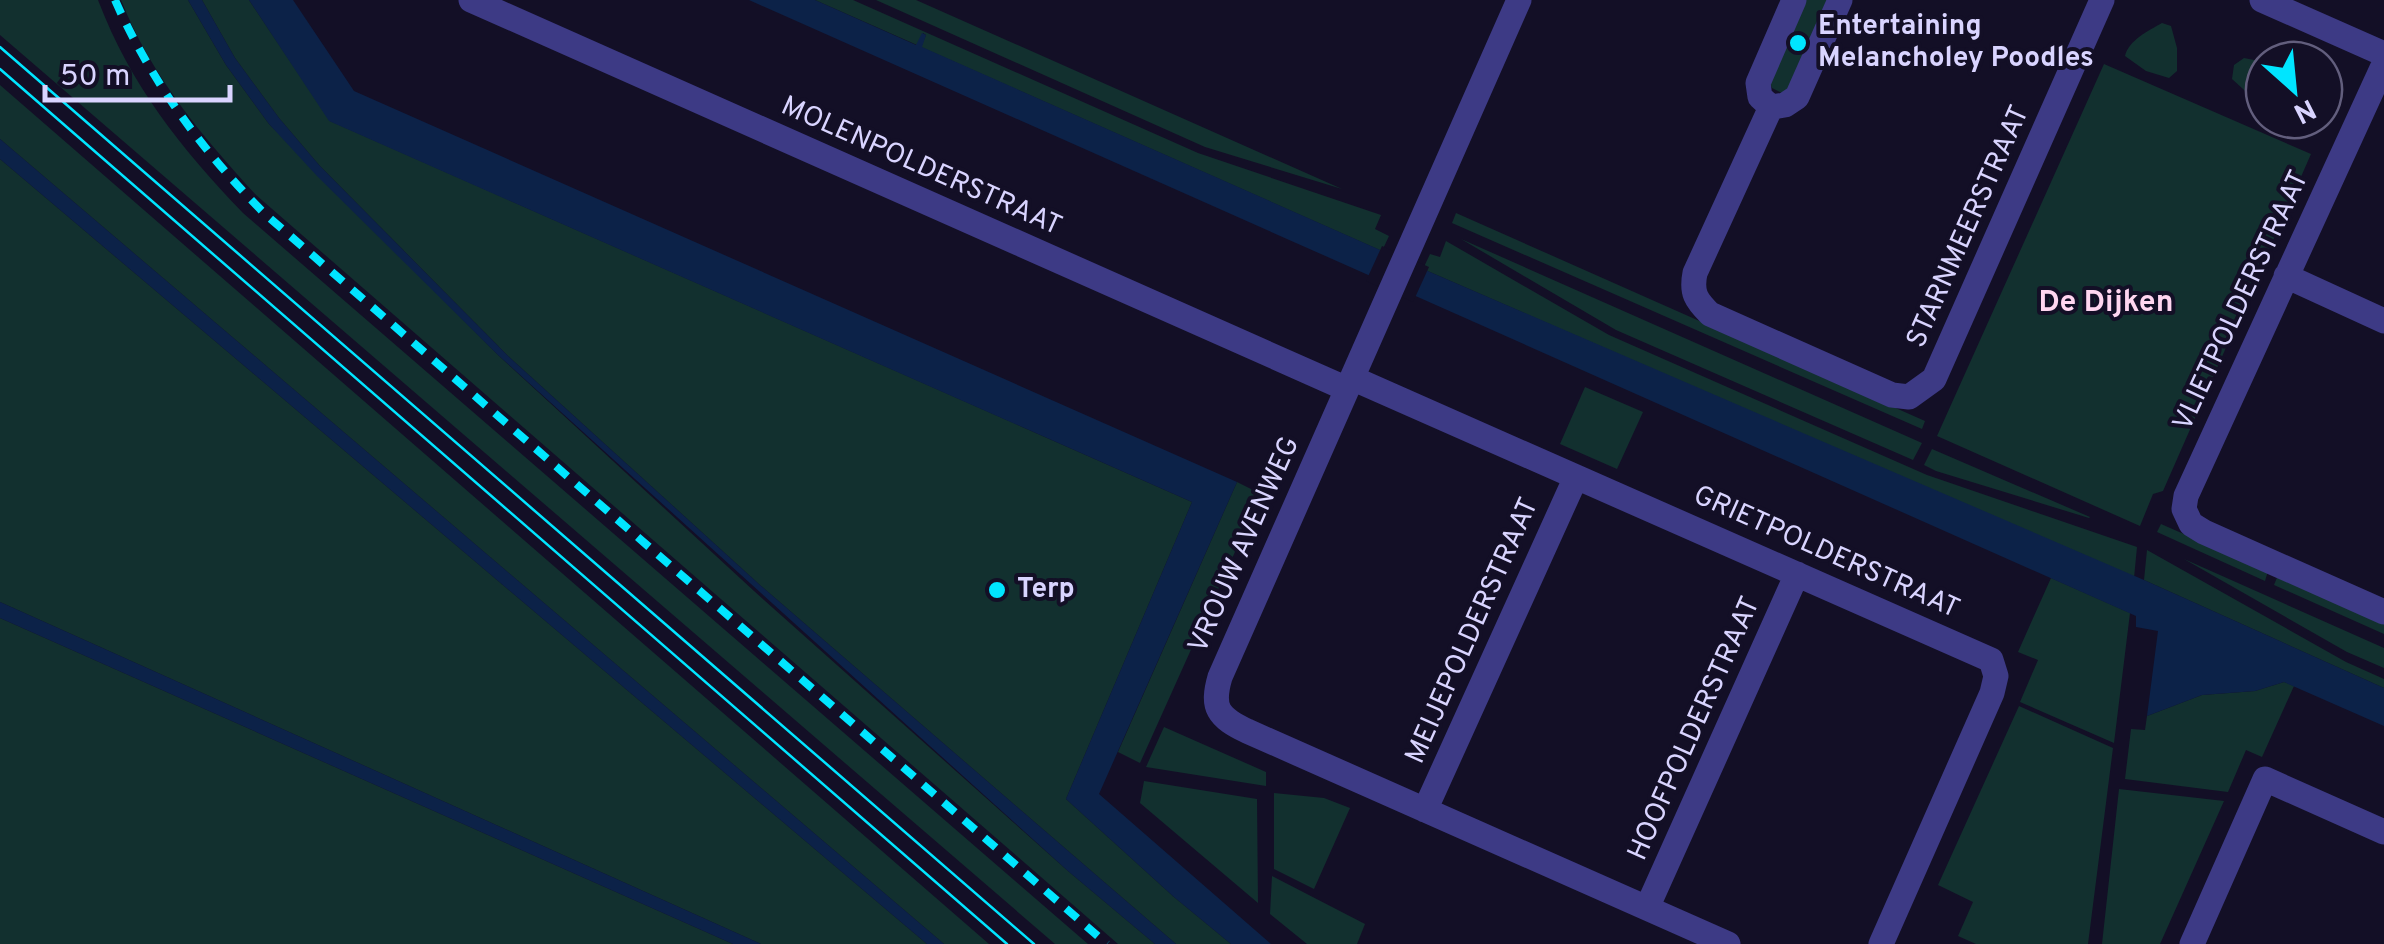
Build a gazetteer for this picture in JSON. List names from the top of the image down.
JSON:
{
  "streets": {
    "street": [
      "MOLENPOLDERSTRAAT",
      "STARNMEERSTRAAT",
      "VLIETPOLDERSTRAAT",
      "VROUW AVENWEG",
      "GRIETPOLDERSTRAAT",
      "MEIJEPOLDERSTRAAT",
      "HOOFPOLDERSTRAAT"
    ]
  },
  "crossings": [
    ["MOLENPOLDERSTRAAT", "VROUW AVENWEG"],
    ["MOLENPOLDERSTRAAT", "GRIETPOLDERSTRAAT"],
    ["VROUW AVENWEG", "GRIETPOLDERSTRAAT"],
    ["VROUW AVENWEG", "MEIJEPOLDERSTRAAT"],
    ["VROUW AVENWEG", "HOOFPOLDERSTRAAT"],
    ["GRIETPOLDERSTRAAT", "MEIJEPOLDERSTRAAT"],
    ["GRIETPOLDERSTRAAT", "HOOFPOLDERSTRAAT"]
  ],
  "districts": ["De Dijken"],
  "places": ["Entertaining Melancholey Poodles", "Terp"],
  "scale_bar": "50 m",
  "north": "bottom right"
}
